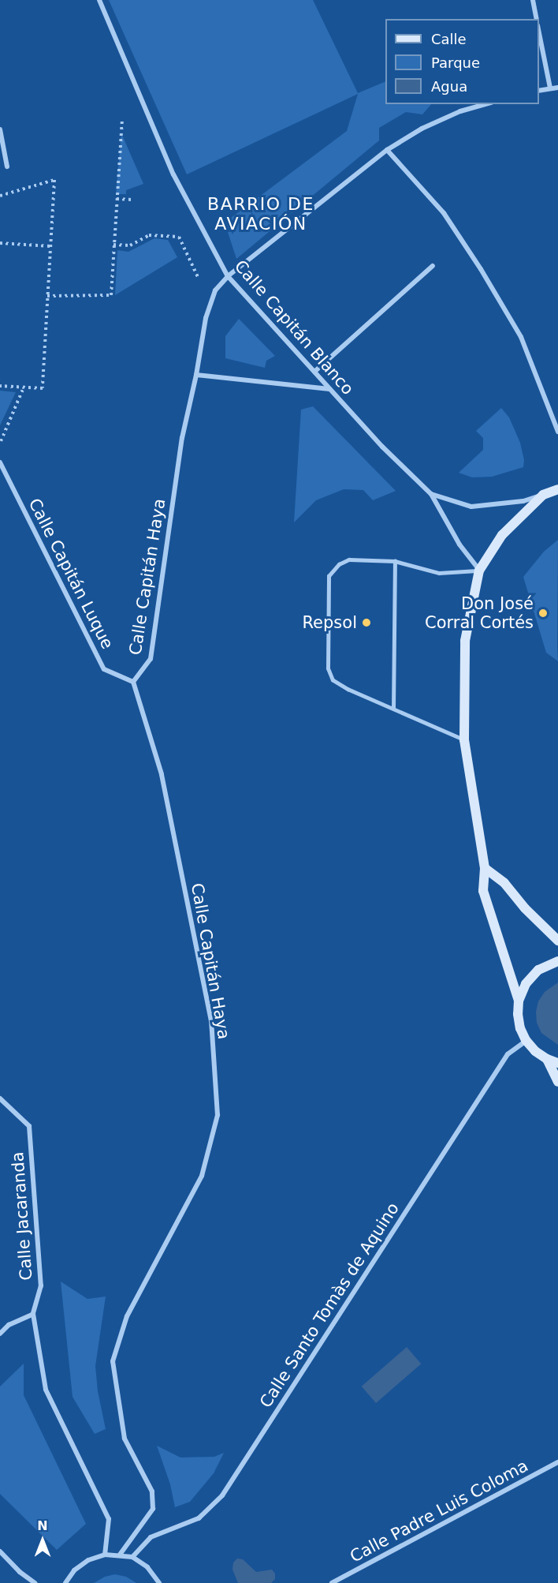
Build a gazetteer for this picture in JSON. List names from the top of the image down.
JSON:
{
  "streets": {
    "street": [
      "Calle Capitán Blanco",
      "Calle Capitán Luque",
      "Calle Capitán Haya",
      "Calle Jacaranda",
      "Calle Santo Tomàs de Aquino",
      "Calle Padre Luis Coloma"
    ]
  },
  "crossings": [
    ["Calle Capitán Blanco", "Calle Capitán Haya"],
    ["Calle Capitán Luque", "Calle Capitán Haya"]
  ],
  "districts": ["BARRIO DE AVIACIÓN"],
  "places": ["Don José Corral Cortés", "Repsol"],
  "legend": ["Calle", "Parque", "Agua"],
  "north": "top"
}
